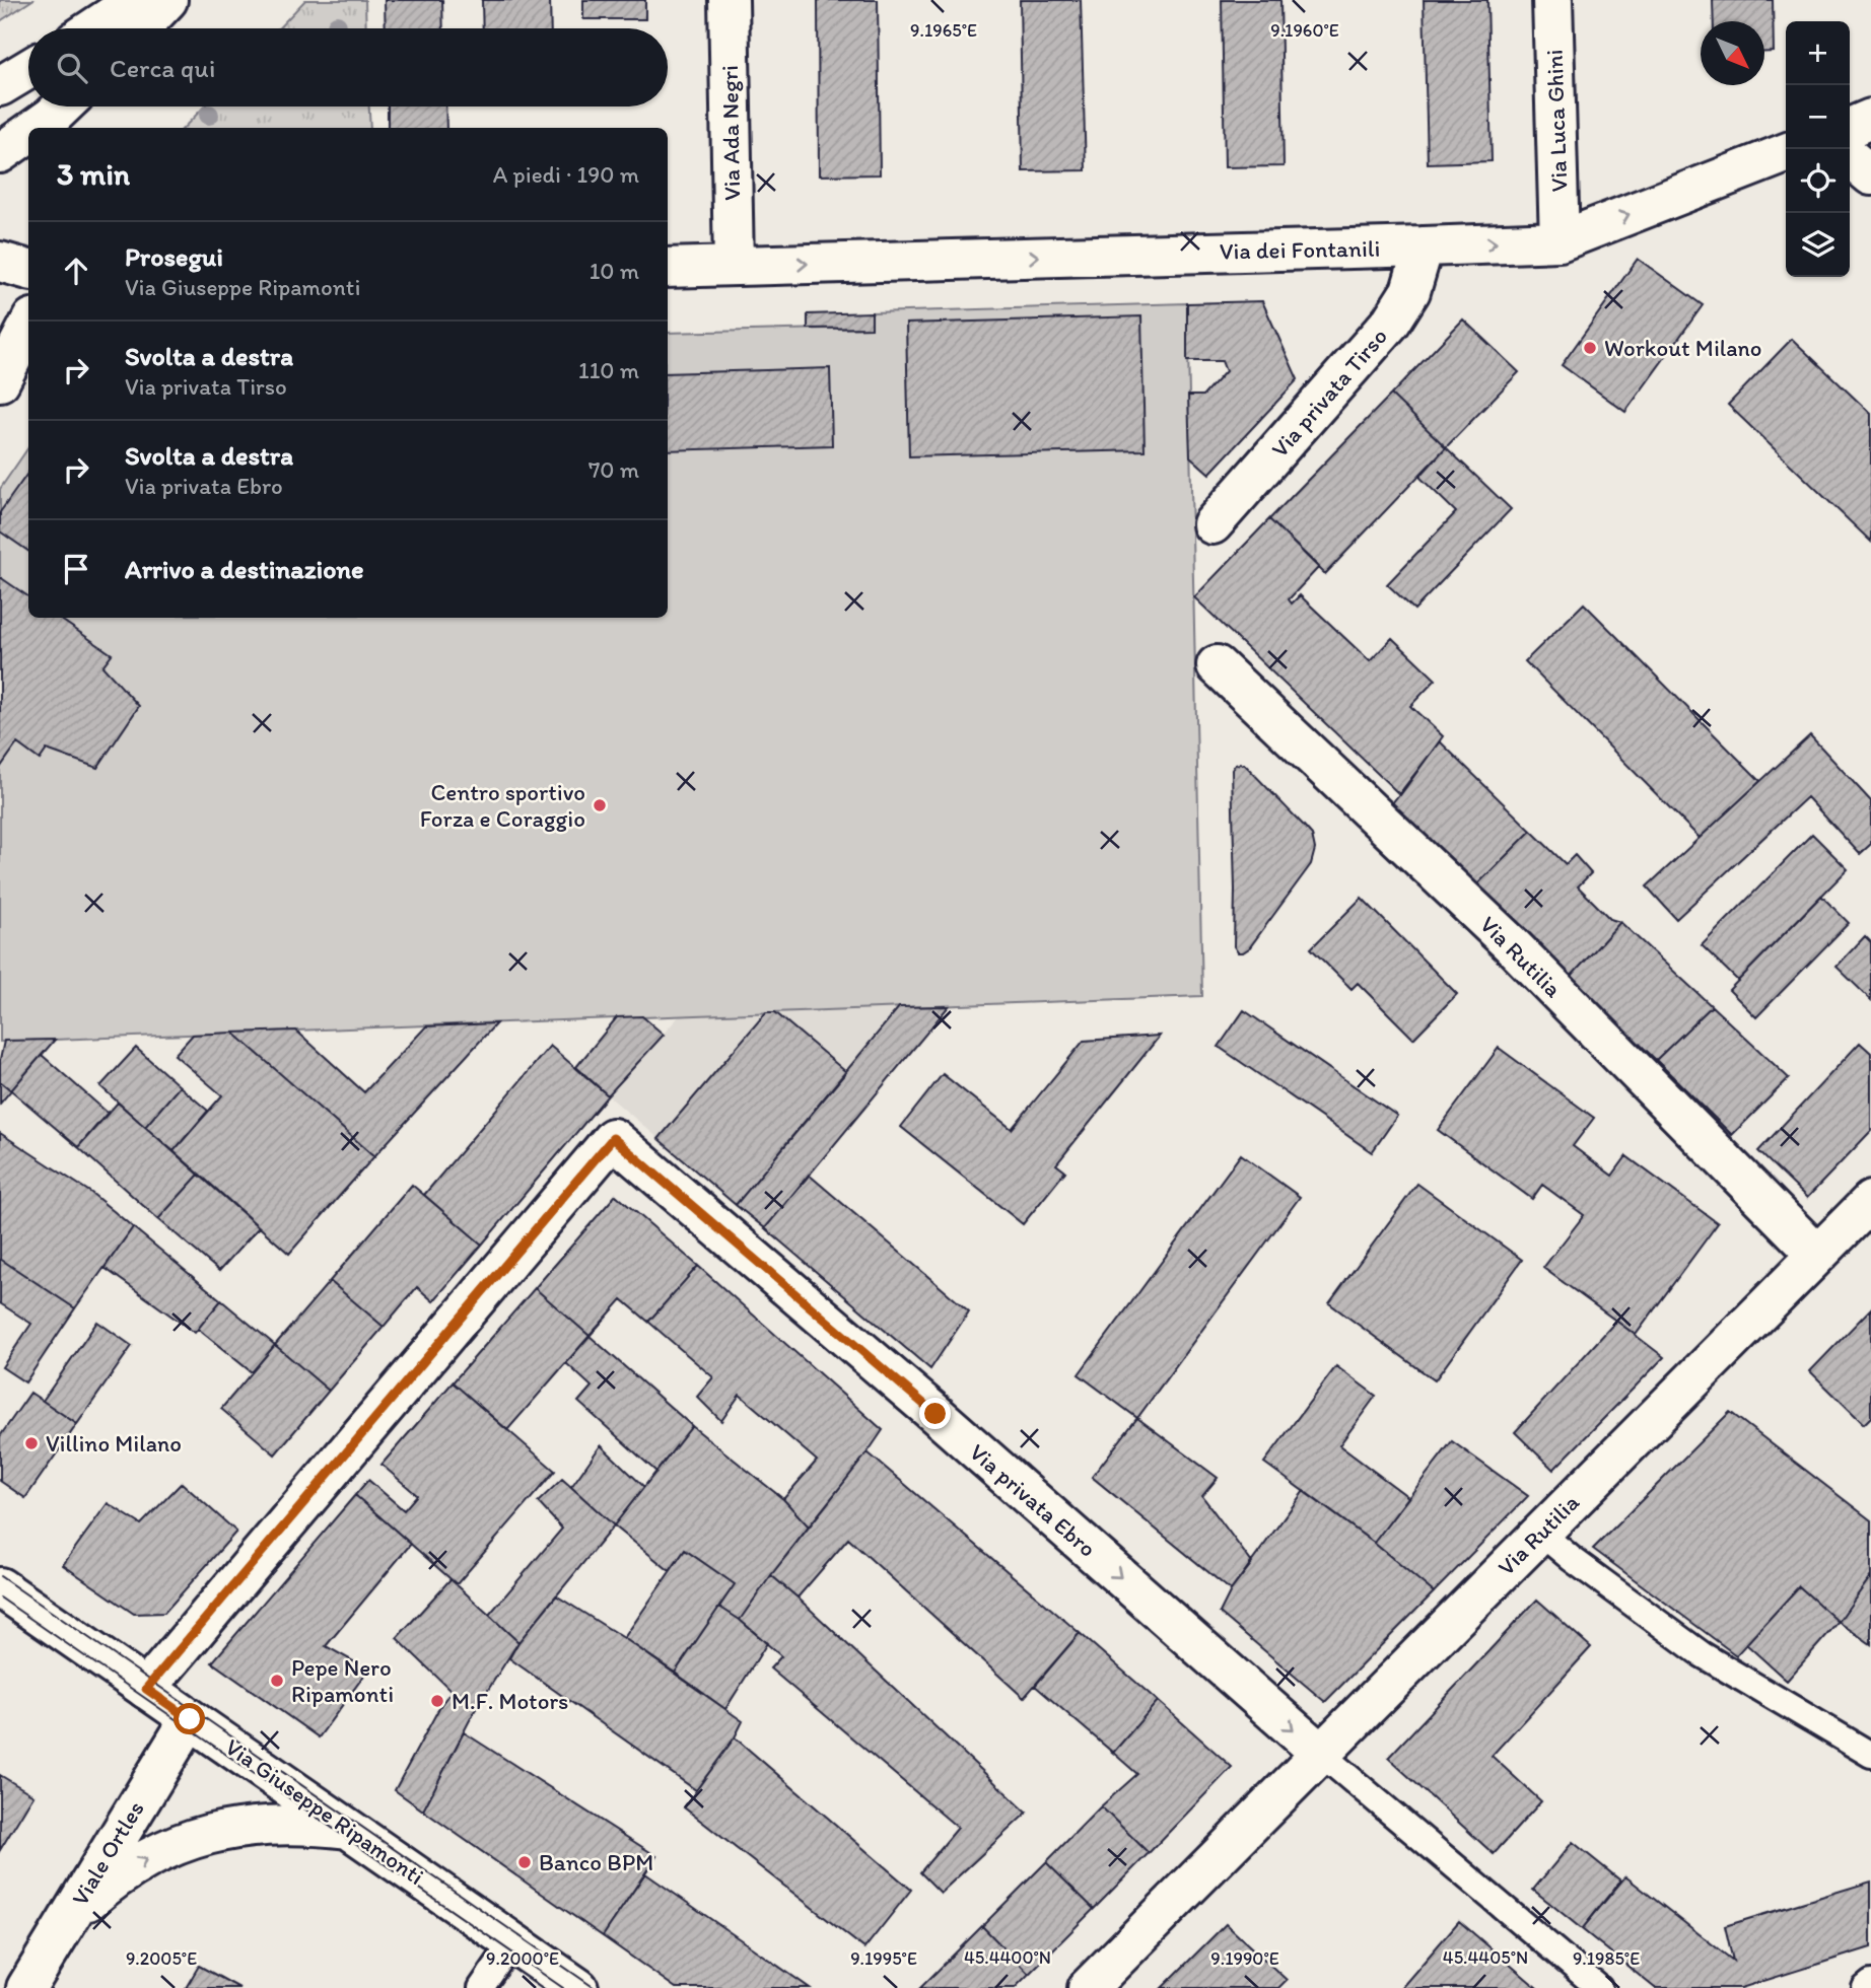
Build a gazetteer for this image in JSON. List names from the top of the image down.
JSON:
{
  "streets": {
    "street": [
      "Via Luca Ghini",
      "Via Ada Negri",
      "Via dei Fontanili",
      "Via privata Tirso",
      "Via Rutilia",
      "Via privata Ebro",
      "Via Giuseppe Ripamonti",
      "Viale Ortles"
    ]
  },
  "crossings": [
    ["Via Luca Ghini", "Via dei Fontanili"],
    ["Via Ada Negri", "Via dei Fontanili"],
    ["Via dei Fontanili", "Via privata Tirso"],
    ["Via Rutilia", "Via privata Ebro"],
    ["Via privata Ebro", "Via Giuseppe Ripamonti"],
    ["Via Giuseppe Ripamonti", "Viale Ortles"]
  ],
  "one_way": ["Via dei Fontanili"],
  "places": [
    "Workout Milano",
    "Centro sportivo Forza e Coraggio",
    "Villino Milano",
    "Pepe Nero Ripamonti",
    "M.F. Motors",
    "Banco BPM"
  ],
  "north": "bottom right",
  "page": {
    "map_buttons": ["+", "−"],
    "search": "Cerca qui",
    "heading": ["3 min", "A piedi · 190 m"],
    "list": [
      ["Prosegui", "Via Giuseppe Ripamonti", "10 m"],
      ["Svolta a destra", "Via privata Tirso", "110 m"],
      ["Svolta a destra", "Via privata Ebro", "70 m"],
      "Arrivo a destinazione"
    ]
  },
  "coordinates": [
    "9.1965°E",
    "9.1960°E",
    "45.4400°N",
    "45.4405°N",
    "9.2005°E",
    "9.2000°E",
    "9.1995°E",
    "9.1990°E",
    "9.1985°E"
  ]
}
